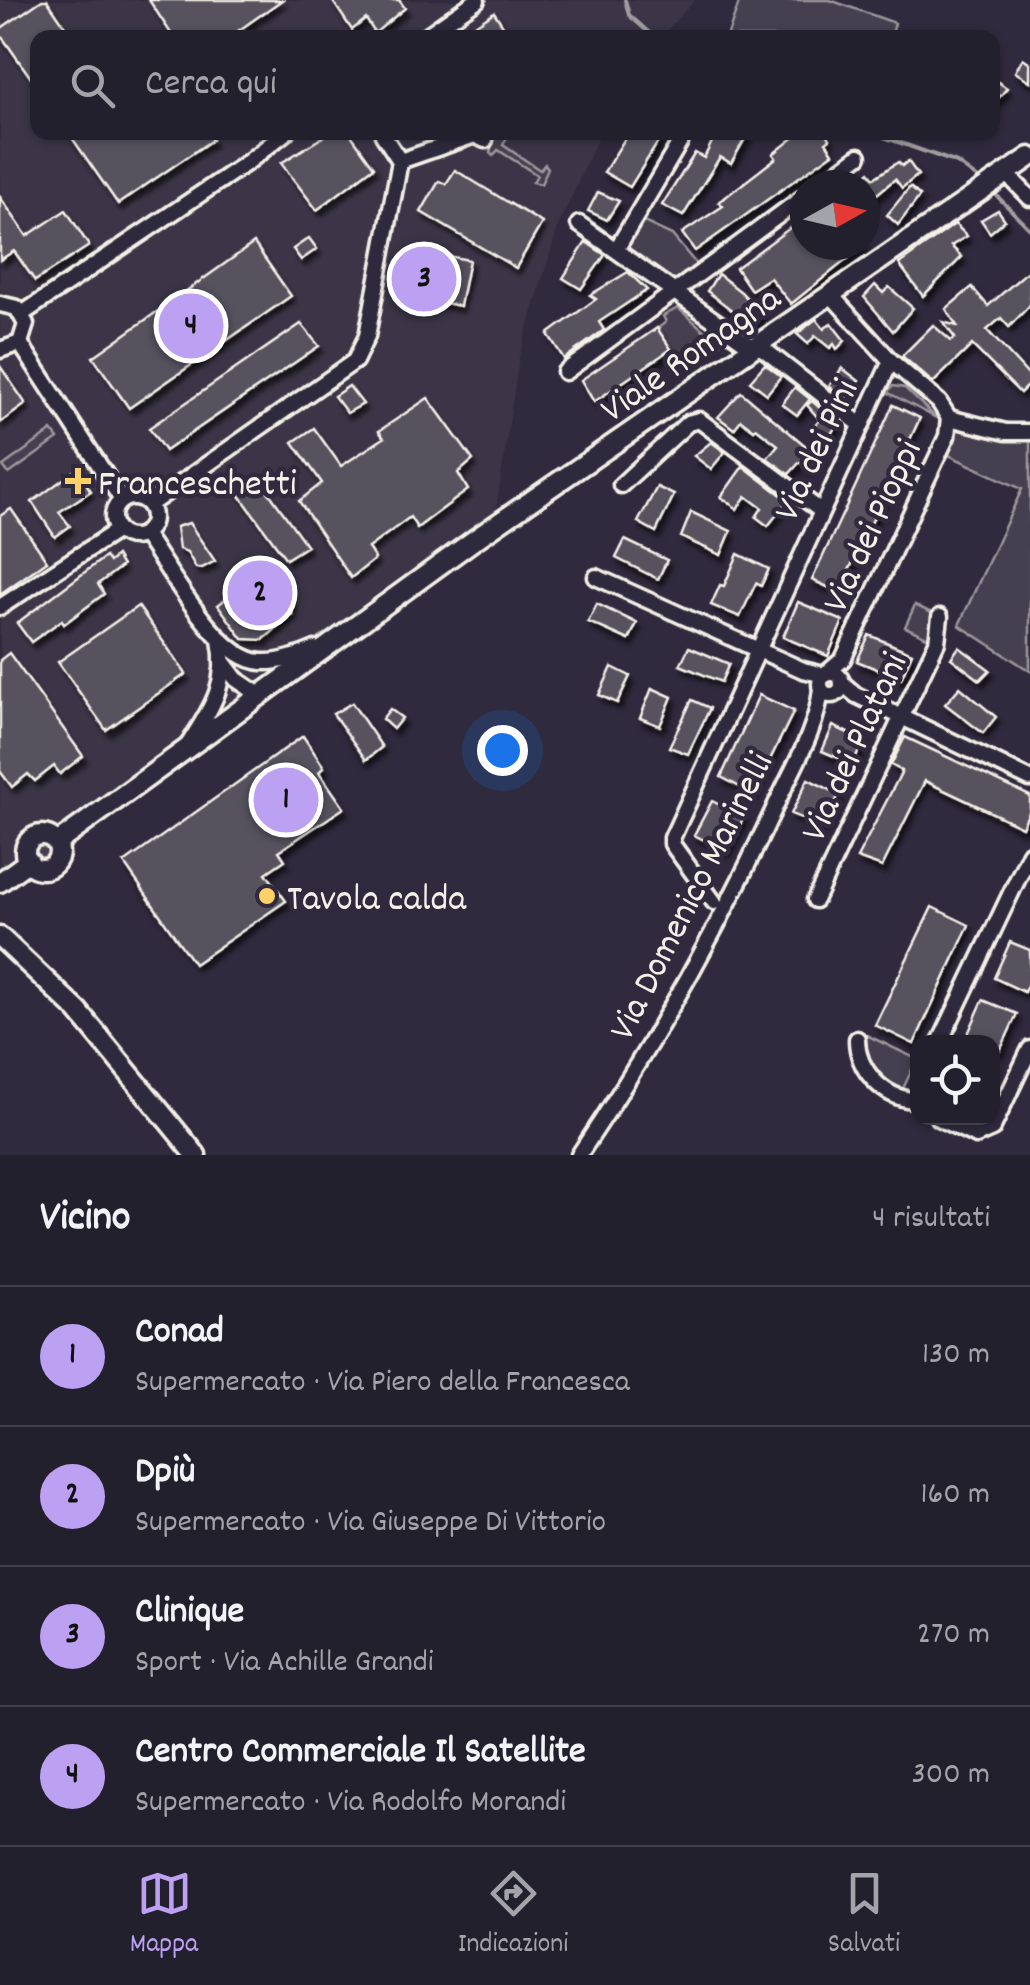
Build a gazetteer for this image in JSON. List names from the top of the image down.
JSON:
{
  "streets": {
    "main road": ["Viale Romagna"],
    "street": [
      "Via dei Pini",
      "Via dei Pioppi",
      "Via dei Platani",
      "Via Domenico Marinelli"
    ]
  },
  "crossings": [
    ["Viale Romagna", "Via dei Pini"],
    ["Via dei Pioppi", "Via Domenico Marinelli"]
  ],
  "places": {
    "health": ["Franceschetti"],
    "other": ["Tavola calda"]
  },
  "north": "right",
  "page": {
    "search": "Cerca qui",
    "pins": [
      "3",
      "4",
      "2",
      "1"
    ],
    "heading": ["Vicino", "4 risultati"],
    "list": [
      {
        "mark": "1",
        "name": "Conad",
        "note": "Supermercato · Via Piero della Francesca",
        "value": "130 m"
      },
      {
        "mark": "2",
        "name": "Dpiù",
        "note": "Supermercato · Via Giuseppe Di Vittorio",
        "value": "160 m"
      },
      {
        "mark": "3",
        "name": "Clinique",
        "note": "Sport · Via Achille Grandi",
        "value": "270 m"
      },
      {
        "mark": "4",
        "name": "Centro Commerciale Il Satellite",
        "note": "Supermercato · Via Rodolfo Morandi",
        "value": "300 m"
      }
    ],
    "nav": ["Mappa", "Indicazioni", "Salvati"]
  }
}
